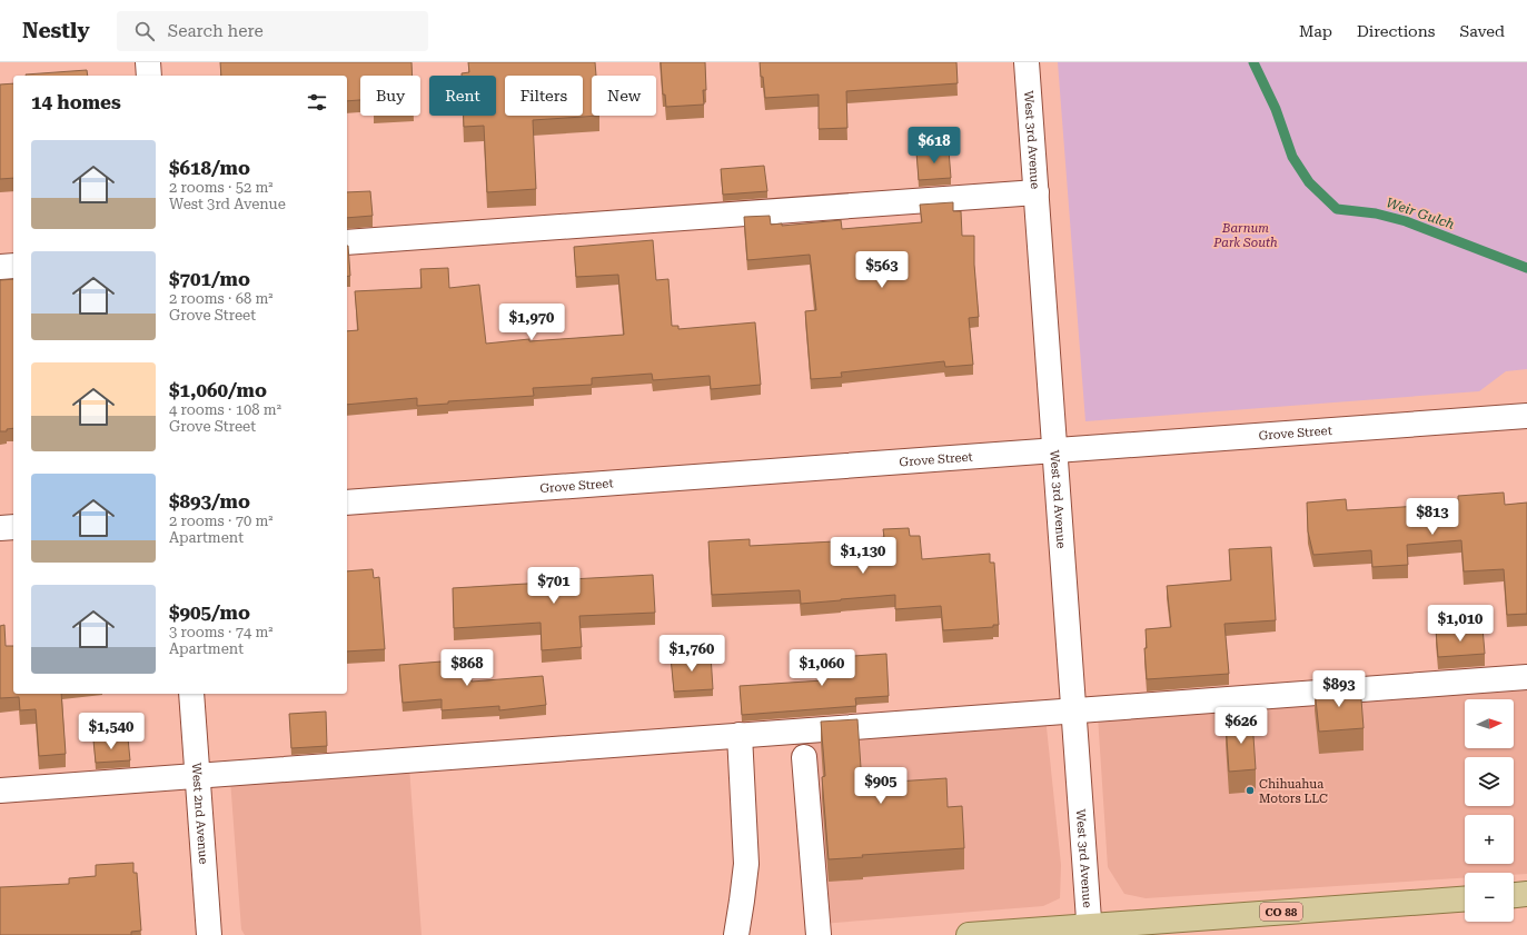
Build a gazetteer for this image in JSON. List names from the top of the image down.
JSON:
{
  "streets": {
    "main road": ["CO 88"],
    "street": ["West 3rd Avenue", "Grove Street", "West 2nd Avenue"]
  },
  "crossings": [
    ["West 3rd Avenue", "Grove Street"],
    ["West 3rd Avenue", "CO 88"]
  ],
  "water": ["Weir Gulch"],
  "parks": ["Barnum Park South"],
  "places": ["Chihuahua Motors LLC"],
  "north": "right",
  "page": {
    "header": "Nestly",
    "search": "Search here",
    "nav": ["Map", "Directions", "Saved"],
    "chip": [
      "Buy",
      "Rent",
      "Filters",
      "New"
    ],
    "heading": "14 homes",
    "price": [
      "$618",
      "$563",
      "$1,970",
      "$813",
      "$1,130",
      "$701",
      "$1,010",
      "$1,760",
      "$868",
      "$1,060",
      "$893",
      "$626",
      "$1,540",
      "$905"
    ],
    "list": [
      {
        "name": "$618/mo",
        "note": "2 rooms · 52 m² · West 3rd Avenue"
      },
      {
        "name": "$701/mo",
        "note": "2 rooms · 68 m² · Grove Street"
      },
      {
        "name": "$1,060/mo",
        "note": "4 rooms · 108 m² · Grove Street"
      },
      {
        "name": "$893/mo",
        "note": "2 rooms · 70 m² · Apartment"
      },
      {
        "name": "$905/mo",
        "note": "3 rooms · 74 m² · Apartment"
      }
    ],
    "map_buttons": ["+", "−"]
  }
}
